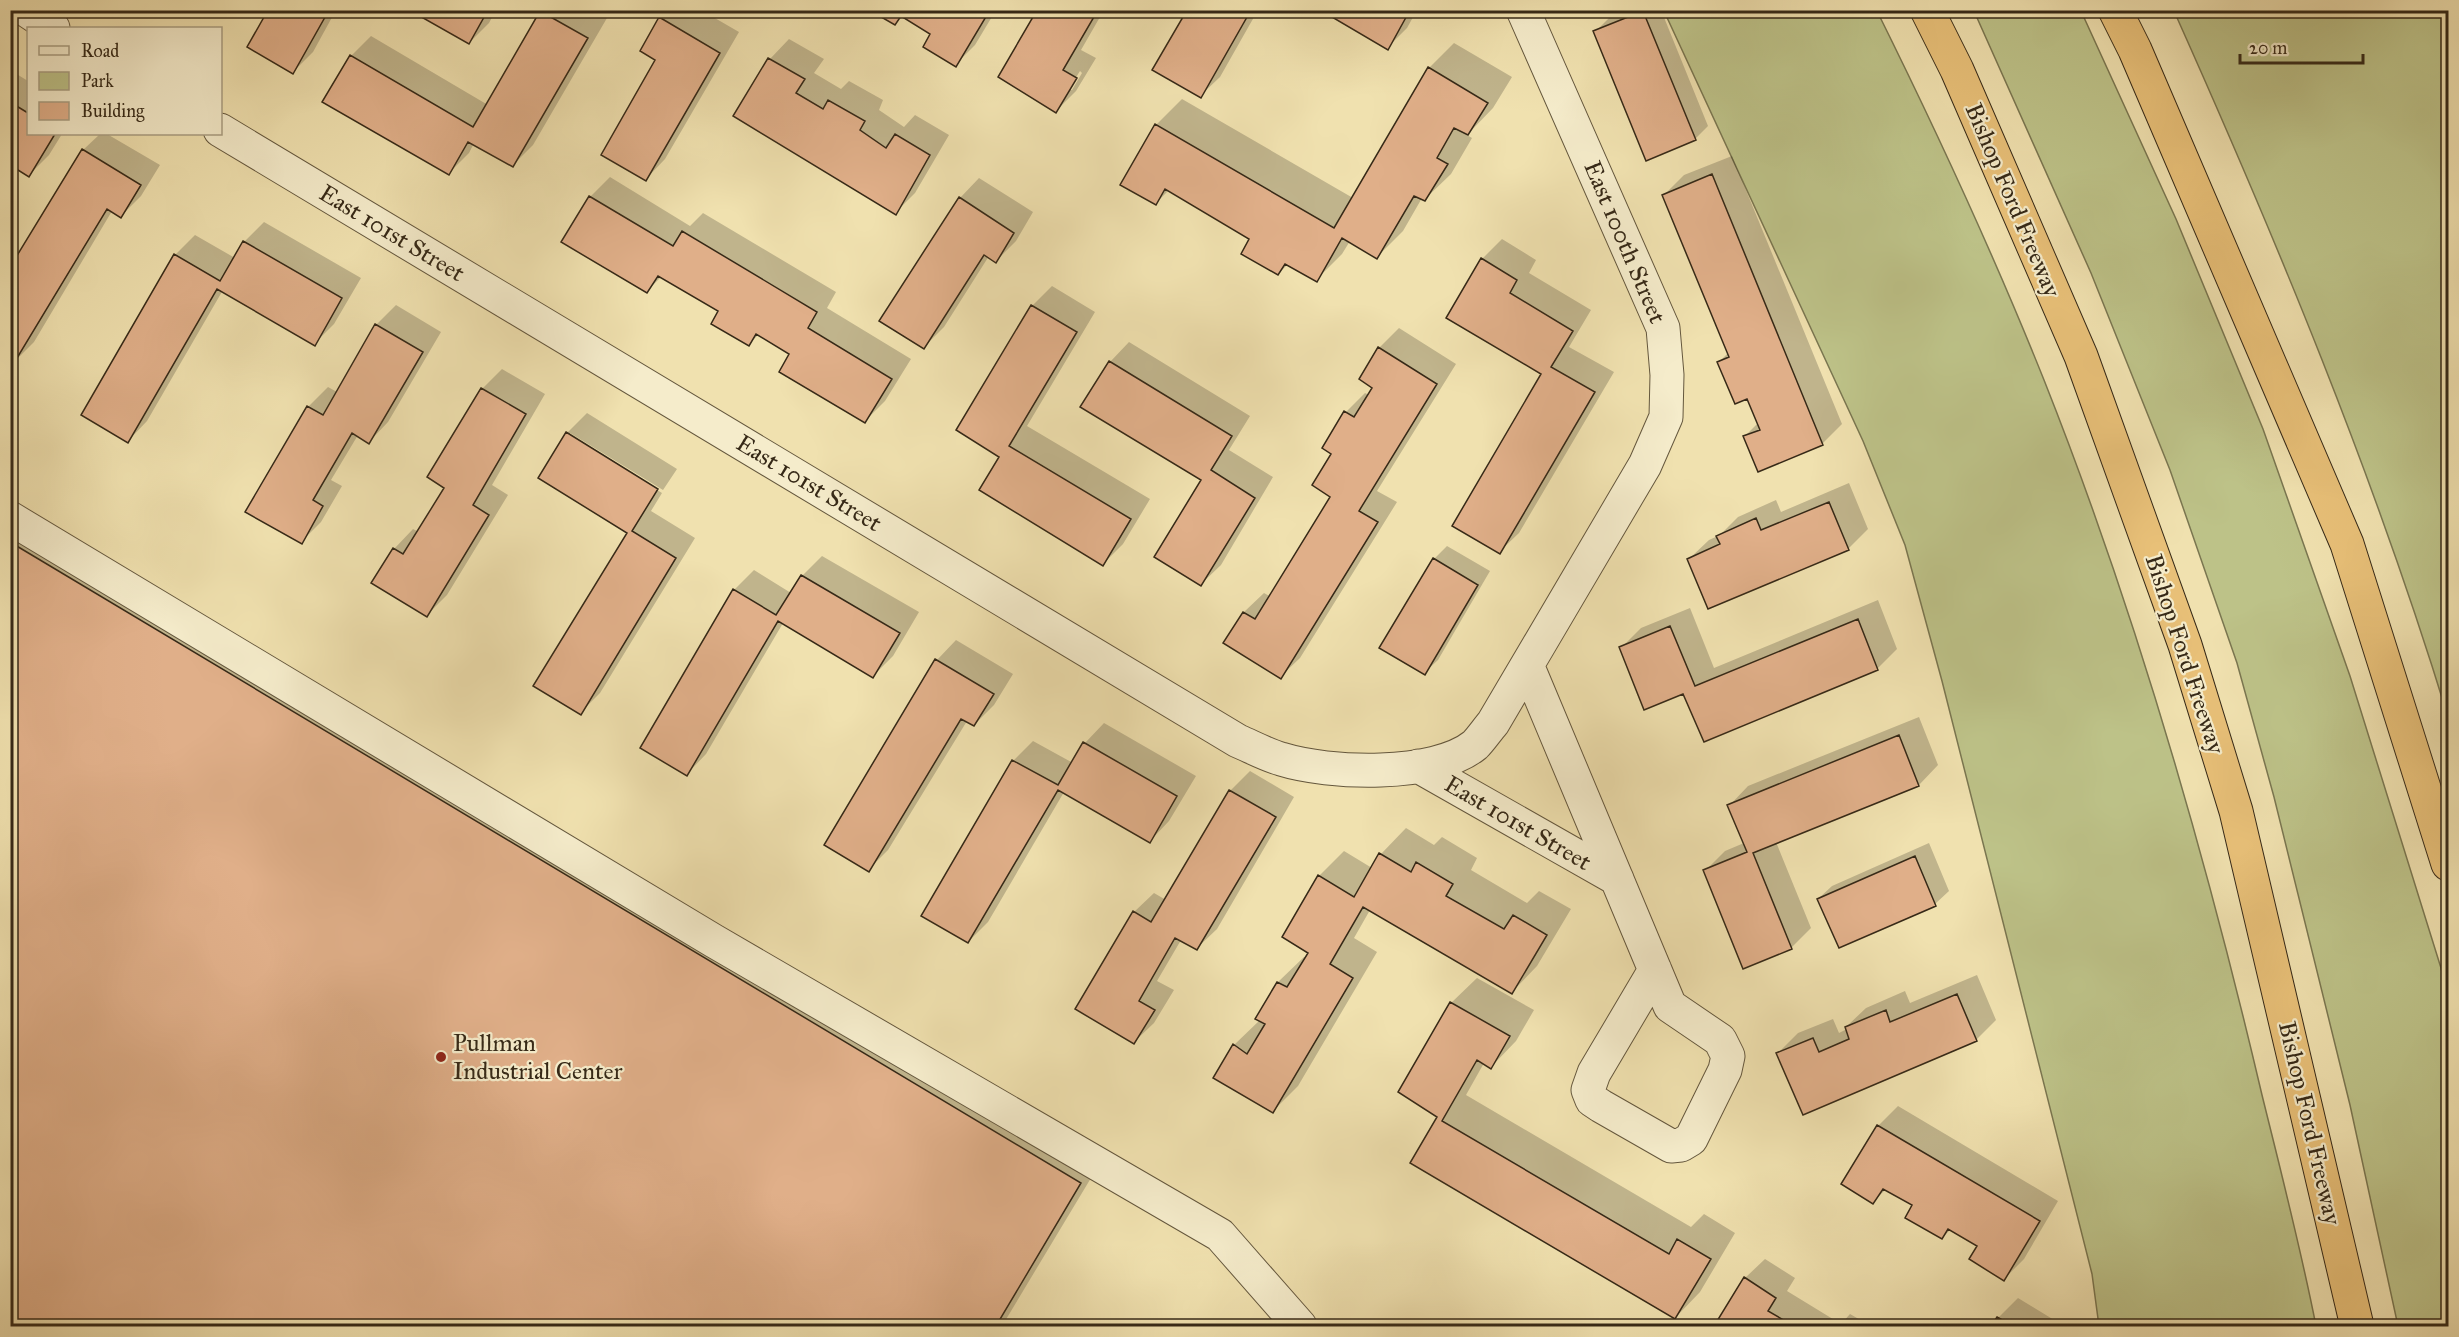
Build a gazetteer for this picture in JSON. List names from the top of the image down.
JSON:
{
  "streets": {
    "highway": ["Bishop Ford Freeway"],
    "street": ["East 101st Street", "East 100th Street"]
  },
  "crossings": [
    ["East 101st Street", "East 100th Street"]
  ],
  "places": ["Pullman Industrial Center"],
  "legend": ["Road", "Park", "Building"],
  "scale_bar": "20 m"
}
